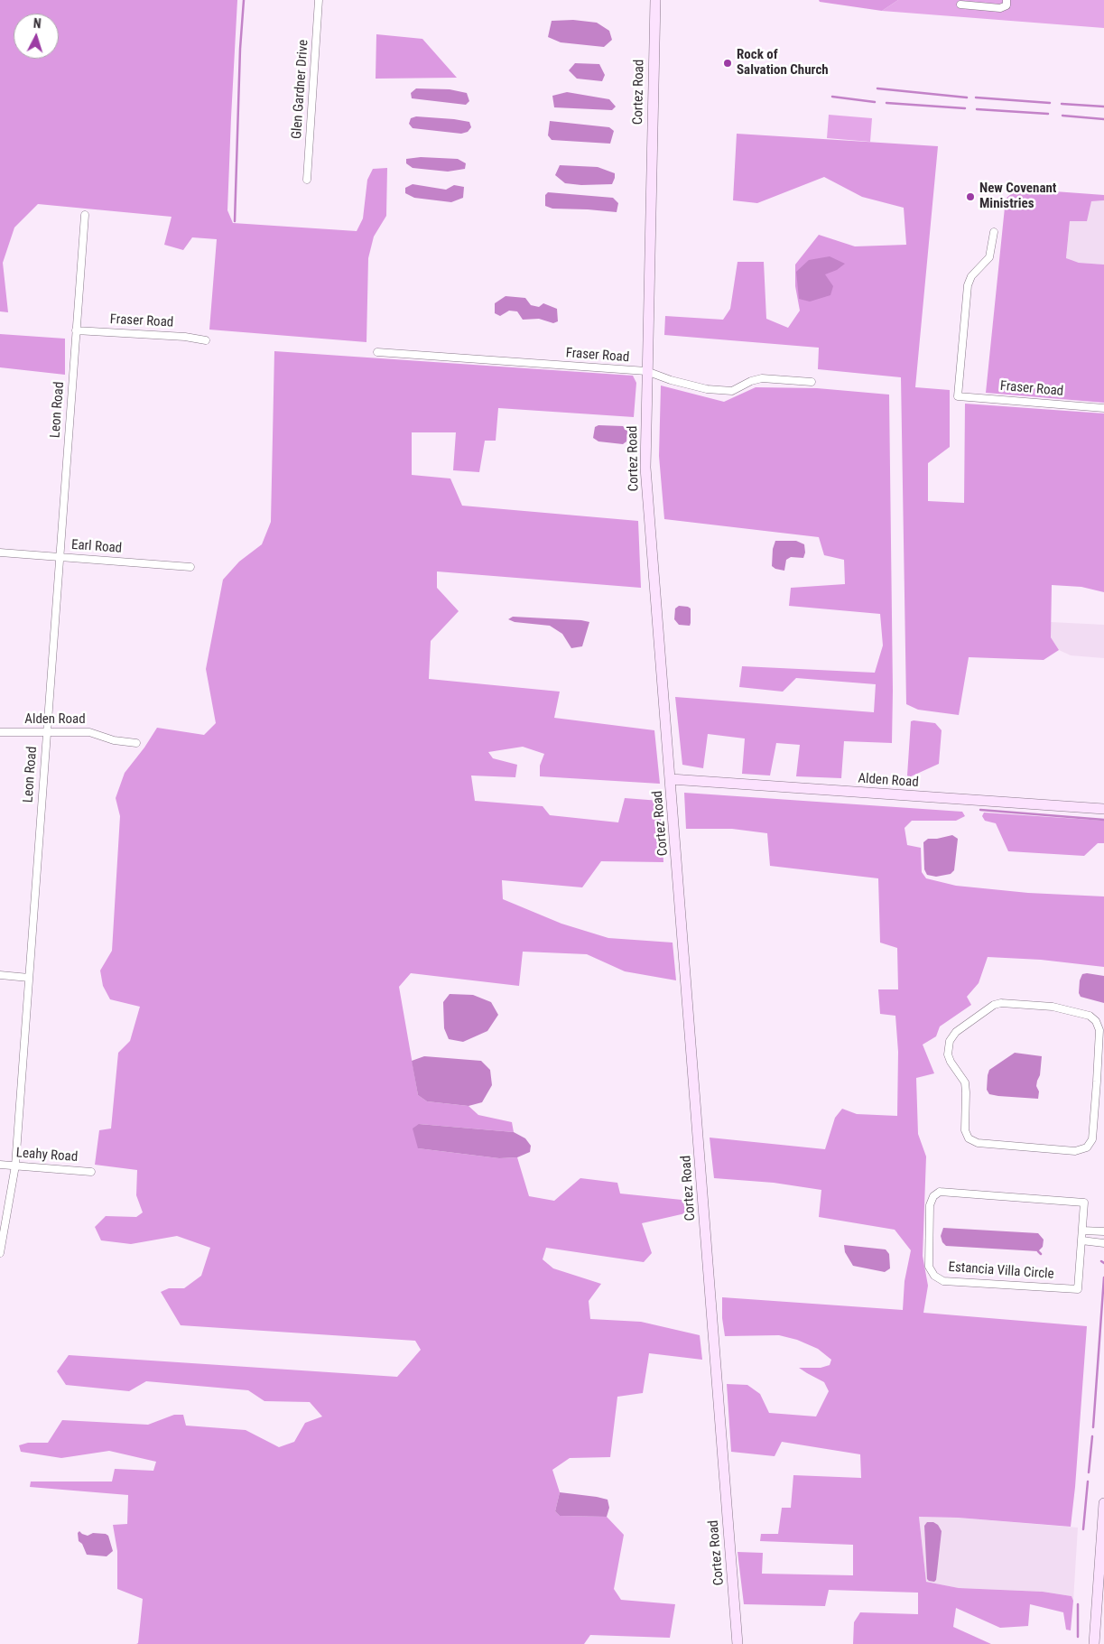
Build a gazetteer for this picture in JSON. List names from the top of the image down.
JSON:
{
  "streets": {
    "street": [
      "Glen Gardner Drive",
      "Cortez Road",
      "Fraser Road",
      "Leon Road",
      "Earl Road",
      "Alden Road",
      "Leahy Road",
      "Estancia Villa Circle"
    ]
  },
  "crossings": [
    ["Cortez Road", "Fraser Road"],
    ["Cortez Road", "Alden Road"],
    ["Fraser Road", "Leon Road"],
    ["Leon Road", "Earl Road"],
    ["Leon Road", "Alden Road"],
    ["Leon Road", "Leahy Road"]
  ],
  "places": ["Rock of Salvation Church", "New Covenant Ministries"],
  "north": "top"
}
